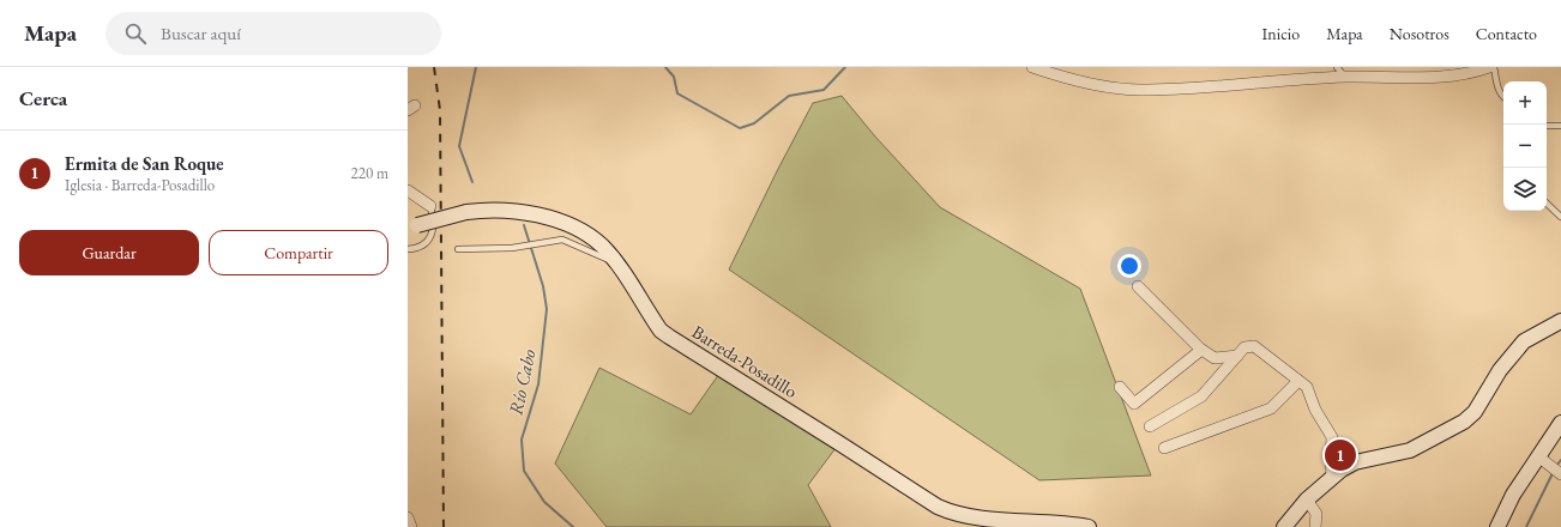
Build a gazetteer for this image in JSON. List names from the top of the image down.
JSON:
{
  "streets": {
    "street": ["Barreda-Posadillo"]
  },
  "water": ["Río Cabo"],
  "page": {
    "header": "Mapa",
    "search": "Buscar aquí",
    "nav": [
      "Inicio",
      "Mapa",
      "Nosotros",
      "Contacto"
    ],
    "heading": "Cerca",
    "map_buttons": ["+", "−"],
    "list": [
      {
        "mark": "1",
        "name": "Ermita de San Roque",
        "note": "Iglesia · Barreda-Posadillo",
        "value": "220 m"
      }
    ],
    "buttons": ["Guardar", "Compartir"],
    "pins": "1"
  }
}
